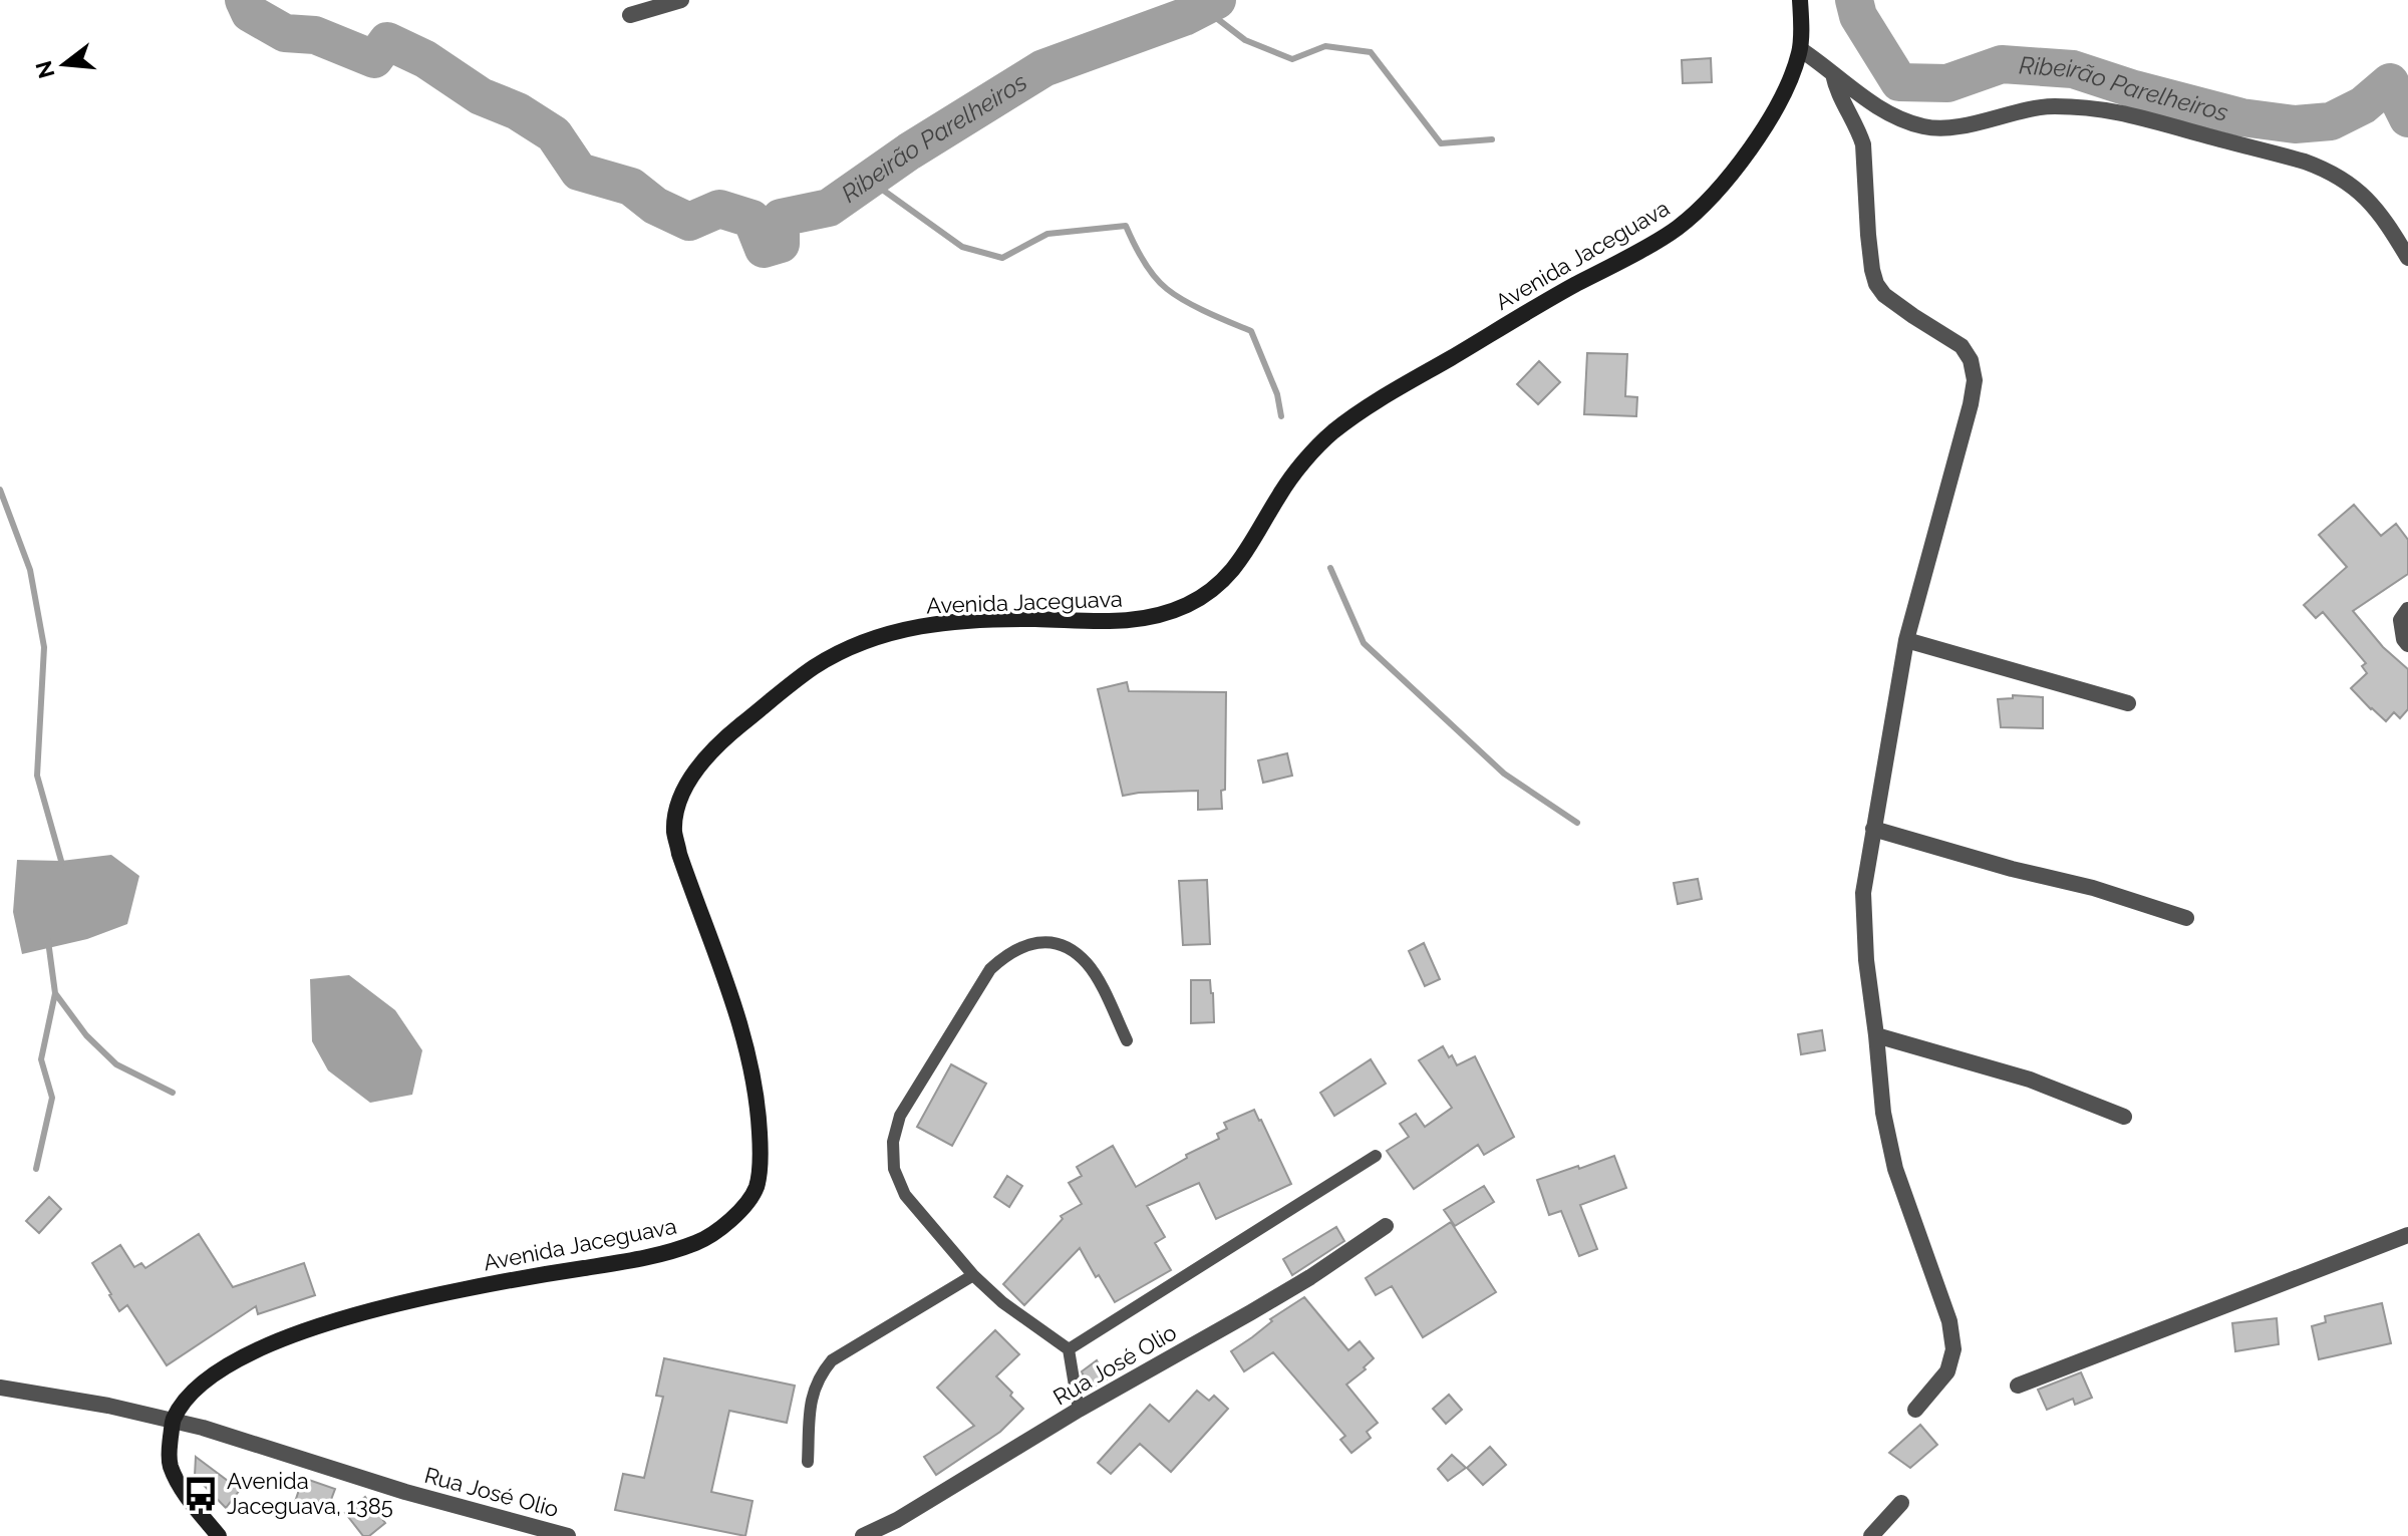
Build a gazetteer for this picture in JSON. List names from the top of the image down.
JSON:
{
  "streets": {
    "main road": ["Avenida Jaceguava"],
    "street": ["Rua José Olio"]
  },
  "crossings": [
    ["Avenida Jaceguava", "Rua José Olio"]
  ],
  "water": ["Ribeirão Parelheiros"],
  "places": {
    "bus stop": ["Avenida Jaceguava, 1385"]
  },
  "north": "left"
}
